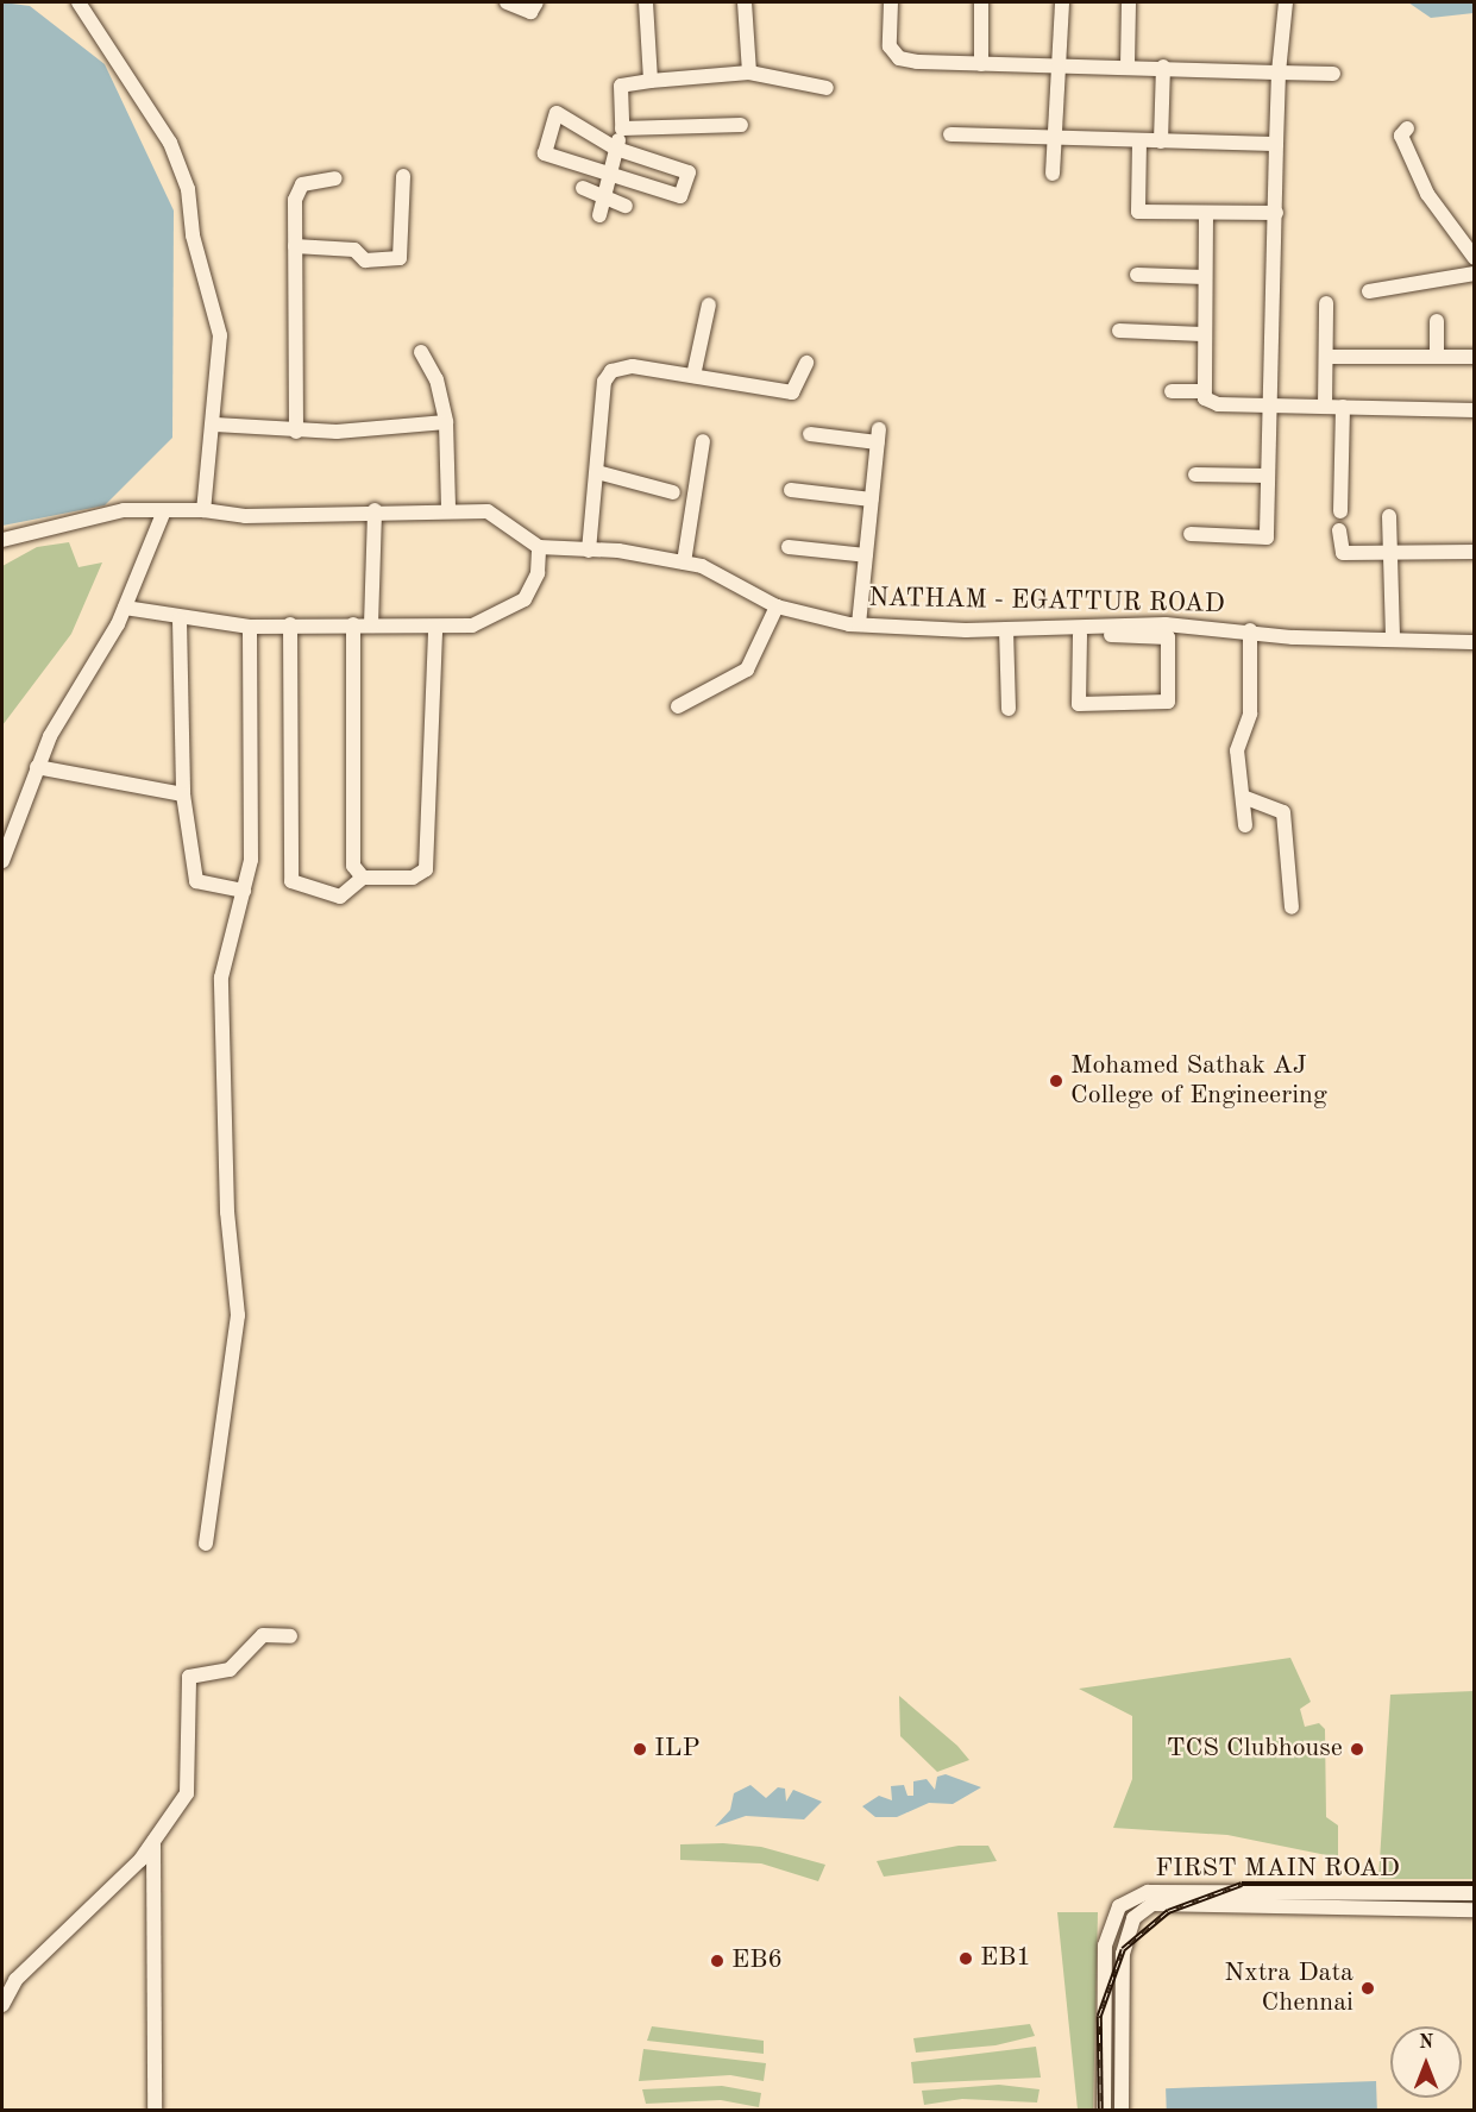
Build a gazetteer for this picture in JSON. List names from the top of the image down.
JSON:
{
  "streets": {
    "street": ["NATHAM - EGATTUR ROAD", "FIRST MAIN ROAD"]
  },
  "places": [
    "Mohamed Sathak AJ College of Engineering",
    "ILP",
    "TCS Clubhouse",
    "EB1",
    "EB6",
    "Nxtra Data Chennai"
  ],
  "north": "top"
}
